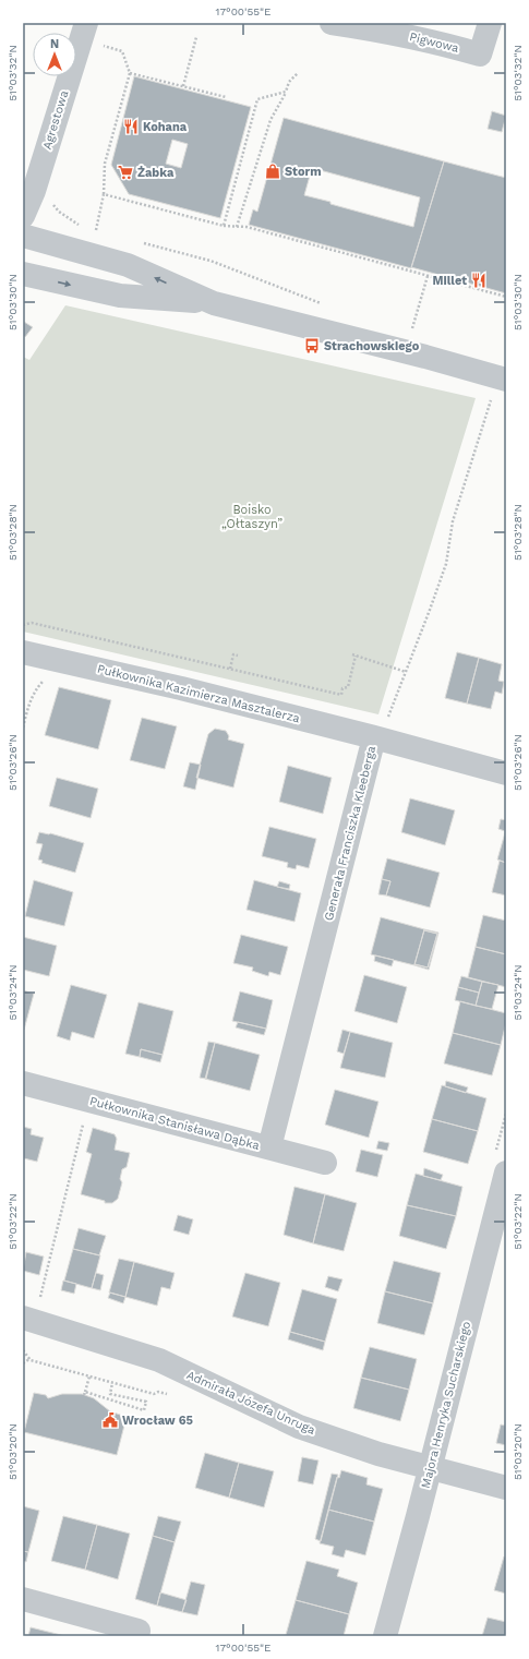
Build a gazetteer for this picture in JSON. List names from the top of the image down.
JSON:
{
  "streets": {
    "street": [
      "Pigwowa",
      "Agrestowa",
      "Pułkownika Kazimierza Masztalerza",
      "Generała Franciszka Kleeberga",
      "Pułkownika Stanisława Dąbka",
      "Admirała Józefa Unruga",
      "Majora Henryka Sucharskiego"
    ]
  },
  "crossings": [
    ["Pułkownika Kazimierza Masztalerza", "Generała Franciszka Kleeberga"],
    ["Generała Franciszka Kleeberga", "Pułkownika Stanisława Dąbka"],
    ["Admirała Józefa Unruga", "Majora Henryka Sucharskiego"]
  ],
  "parks": ["Boisko „Ołtaszyn”"],
  "places": {
    "restaurant": ["Kohana", "Millet"],
    "shop": ["Storm"],
    "supermarket": ["Żabka"],
    "bus stop": ["Strachowskiego"],
    "public building": ["Wrocław 65"]
  },
  "north": "top",
  "coordinates": [
    "17°00'55\"E",
    "51°03'32\"N",
    "51°03'30\"N",
    "51°03'28\"N",
    "51°03'26\"N",
    "51°03'24\"N",
    "51°03'22\"N",
    "51°03'20\"N"
  ]
}
